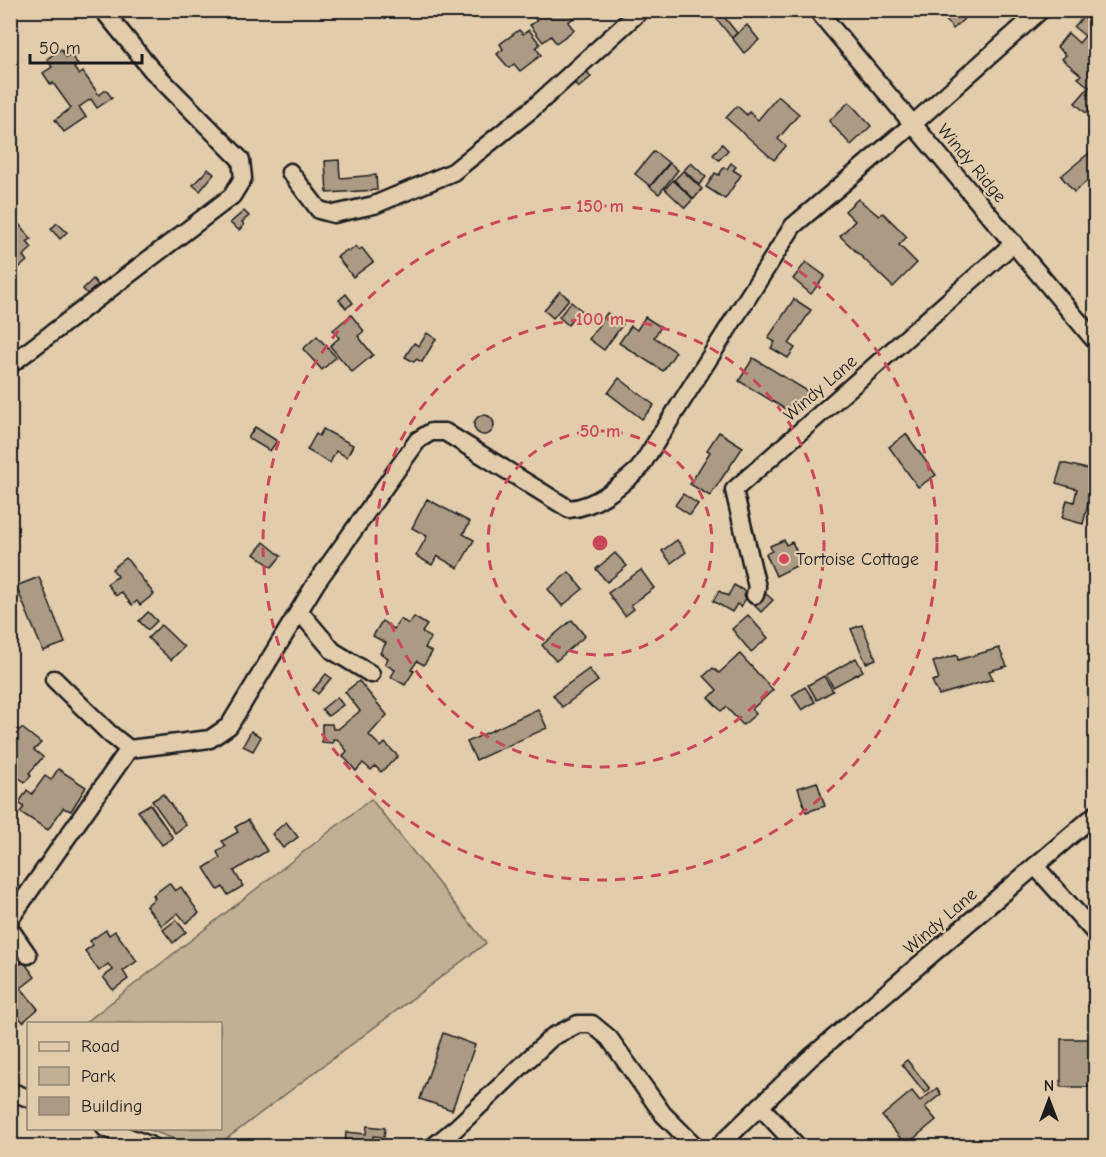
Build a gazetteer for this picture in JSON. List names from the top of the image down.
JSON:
{
  "streets": {
    "street": ["Windy Ridge", "Windy Lane"]
  },
  "crossings": [
    ["Windy Ridge", "Windy Lane"]
  ],
  "places": ["Tortoise Cottage"],
  "legend": ["Road", "Park", "Building"],
  "scale_bar": "50 m",
  "north": "top",
  "rings": ["150 m", "100 m", "50 m"]
}
